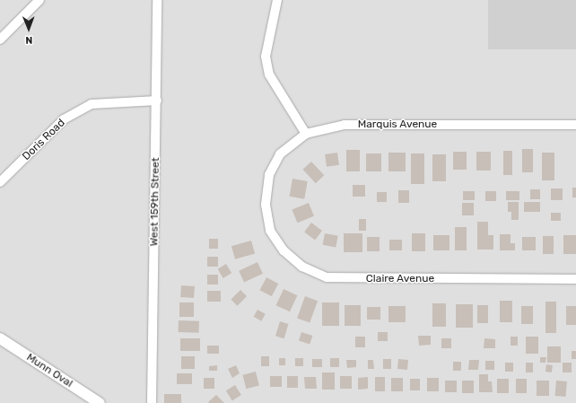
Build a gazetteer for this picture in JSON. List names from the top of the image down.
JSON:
{
  "streets": {
    "street": [
      "Marquis Avenue",
      "Doris Road",
      "West 159th Street",
      "Claire Avenue",
      "Munn Oval"
    ]
  },
  "crossings": [
    ["Marquis Avenue", "Claire Avenue"],
    ["Doris Road", "West 159th Street"]
  ],
  "north": "bottom"
}
